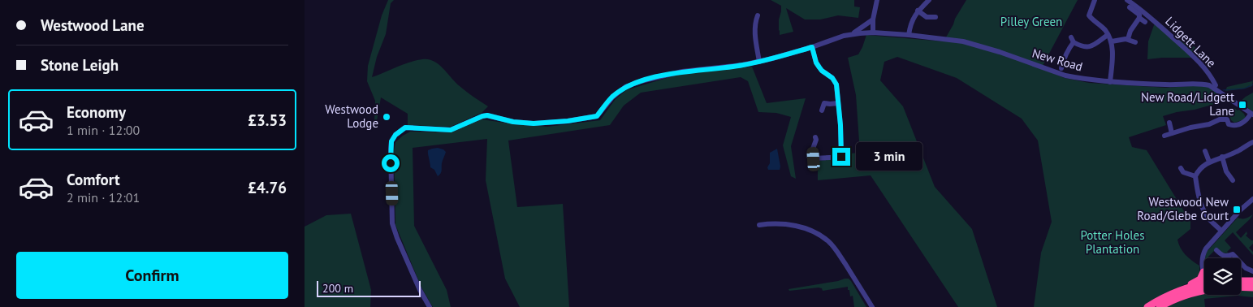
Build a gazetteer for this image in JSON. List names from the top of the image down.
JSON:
{
  "streets": {
    "street": ["Lidgett Lane", "New Road"]
  },
  "crossings": [
    ["Lidgett Lane", "New Road"]
  ],
  "parks": ["Pilley Green", "Potter Holes Plantation"],
  "places": {
    "transit": ["New Road/Lidgett Lane", "Westwood New Road/Glebe Court"],
    "other": ["Westwood Lodge"]
  },
  "scale_bar": "200 m",
  "page": {
    "banner": ["Westwood Lane", "Stone Leigh"],
    "list": [
      {
        "name": "Economy",
        "note": "1 min · 12:00",
        "value": "£3.53"
      },
      {
        "name": "Comfort",
        "note": "2 min · 12:01",
        "value": "£4.76"
      }
    ],
    "bubble": "3 min",
    "buttons": "Confirm",
    "scale": "200 m"
  }
}
